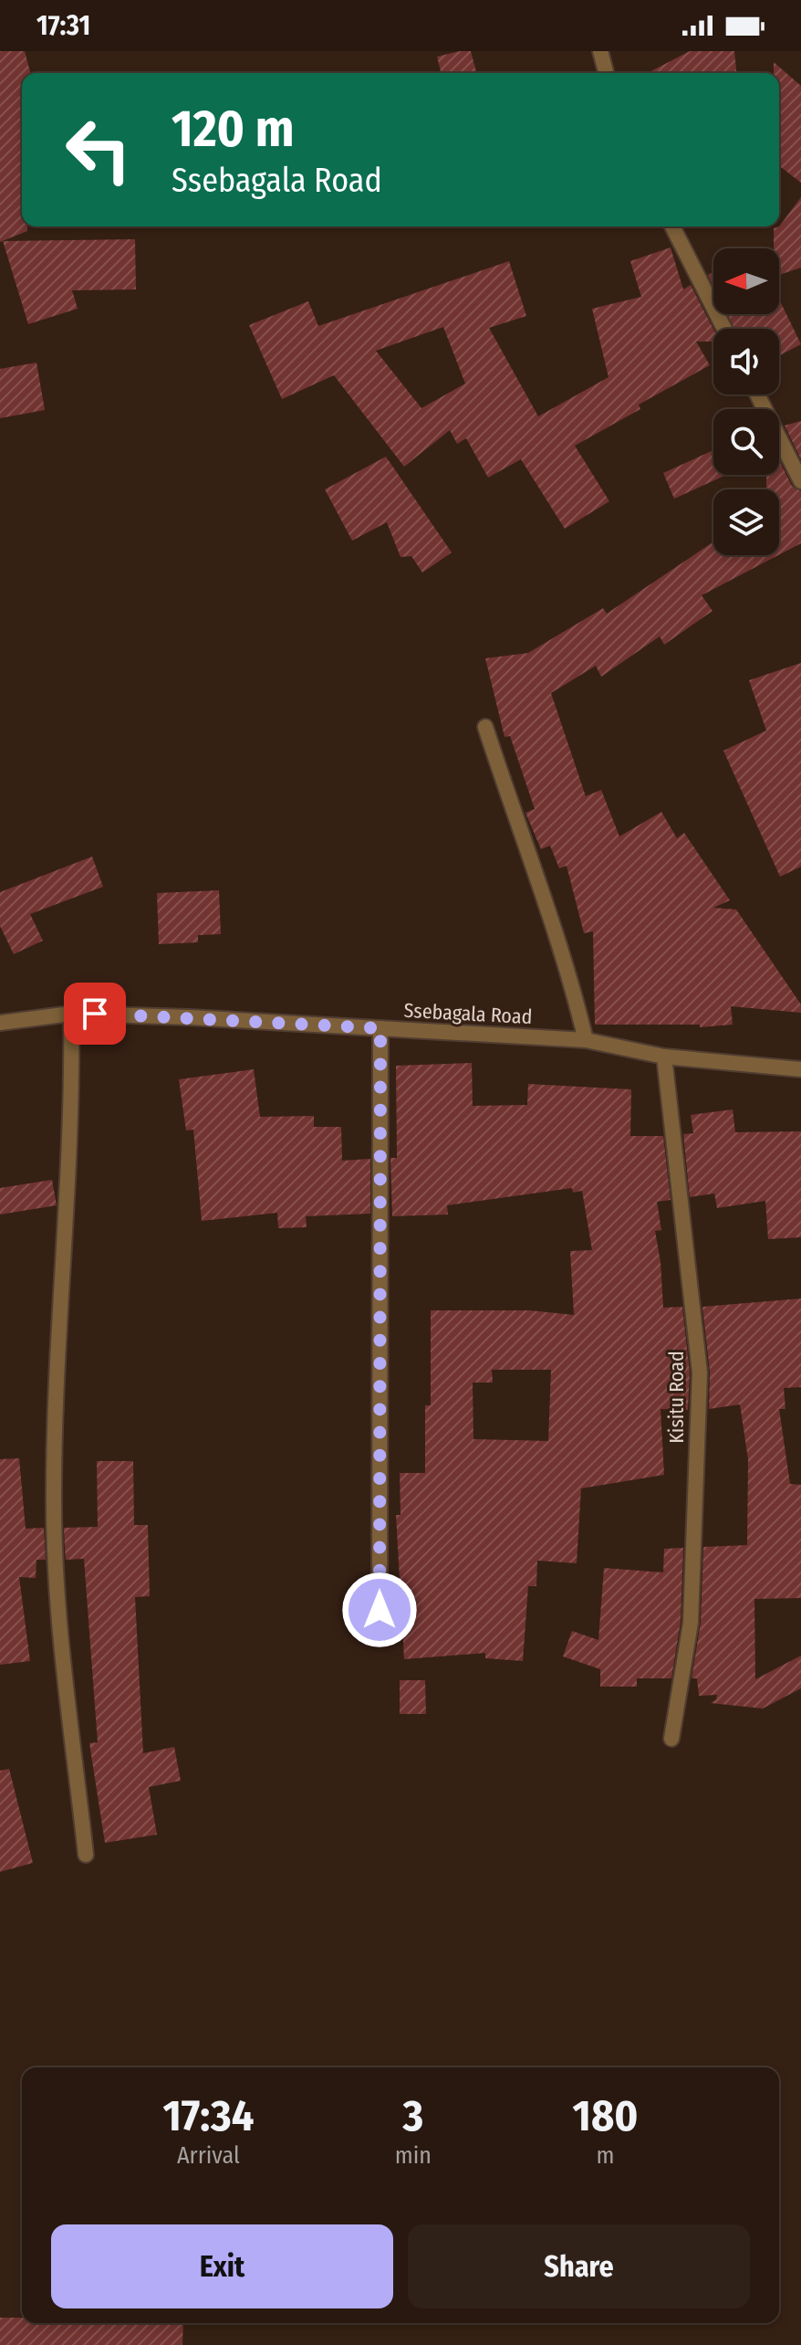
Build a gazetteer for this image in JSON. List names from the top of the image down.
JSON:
{
  "streets": {
    "street": ["Ssebagala Road", "Kisitu Road"]
  },
  "crossings": [
    ["Ssebagala Road", "Kisitu Road"]
  ],
  "north": "left",
  "page": {
    "status": "17:31",
    "turn": ["120 m", "Ssebagala Road"],
    "eta": [
      "17:34",
      "Arrival",
      "3",
      "min",
      "180",
      "m"
    ],
    "buttons": ["Exit", "Share"]
  }
}
